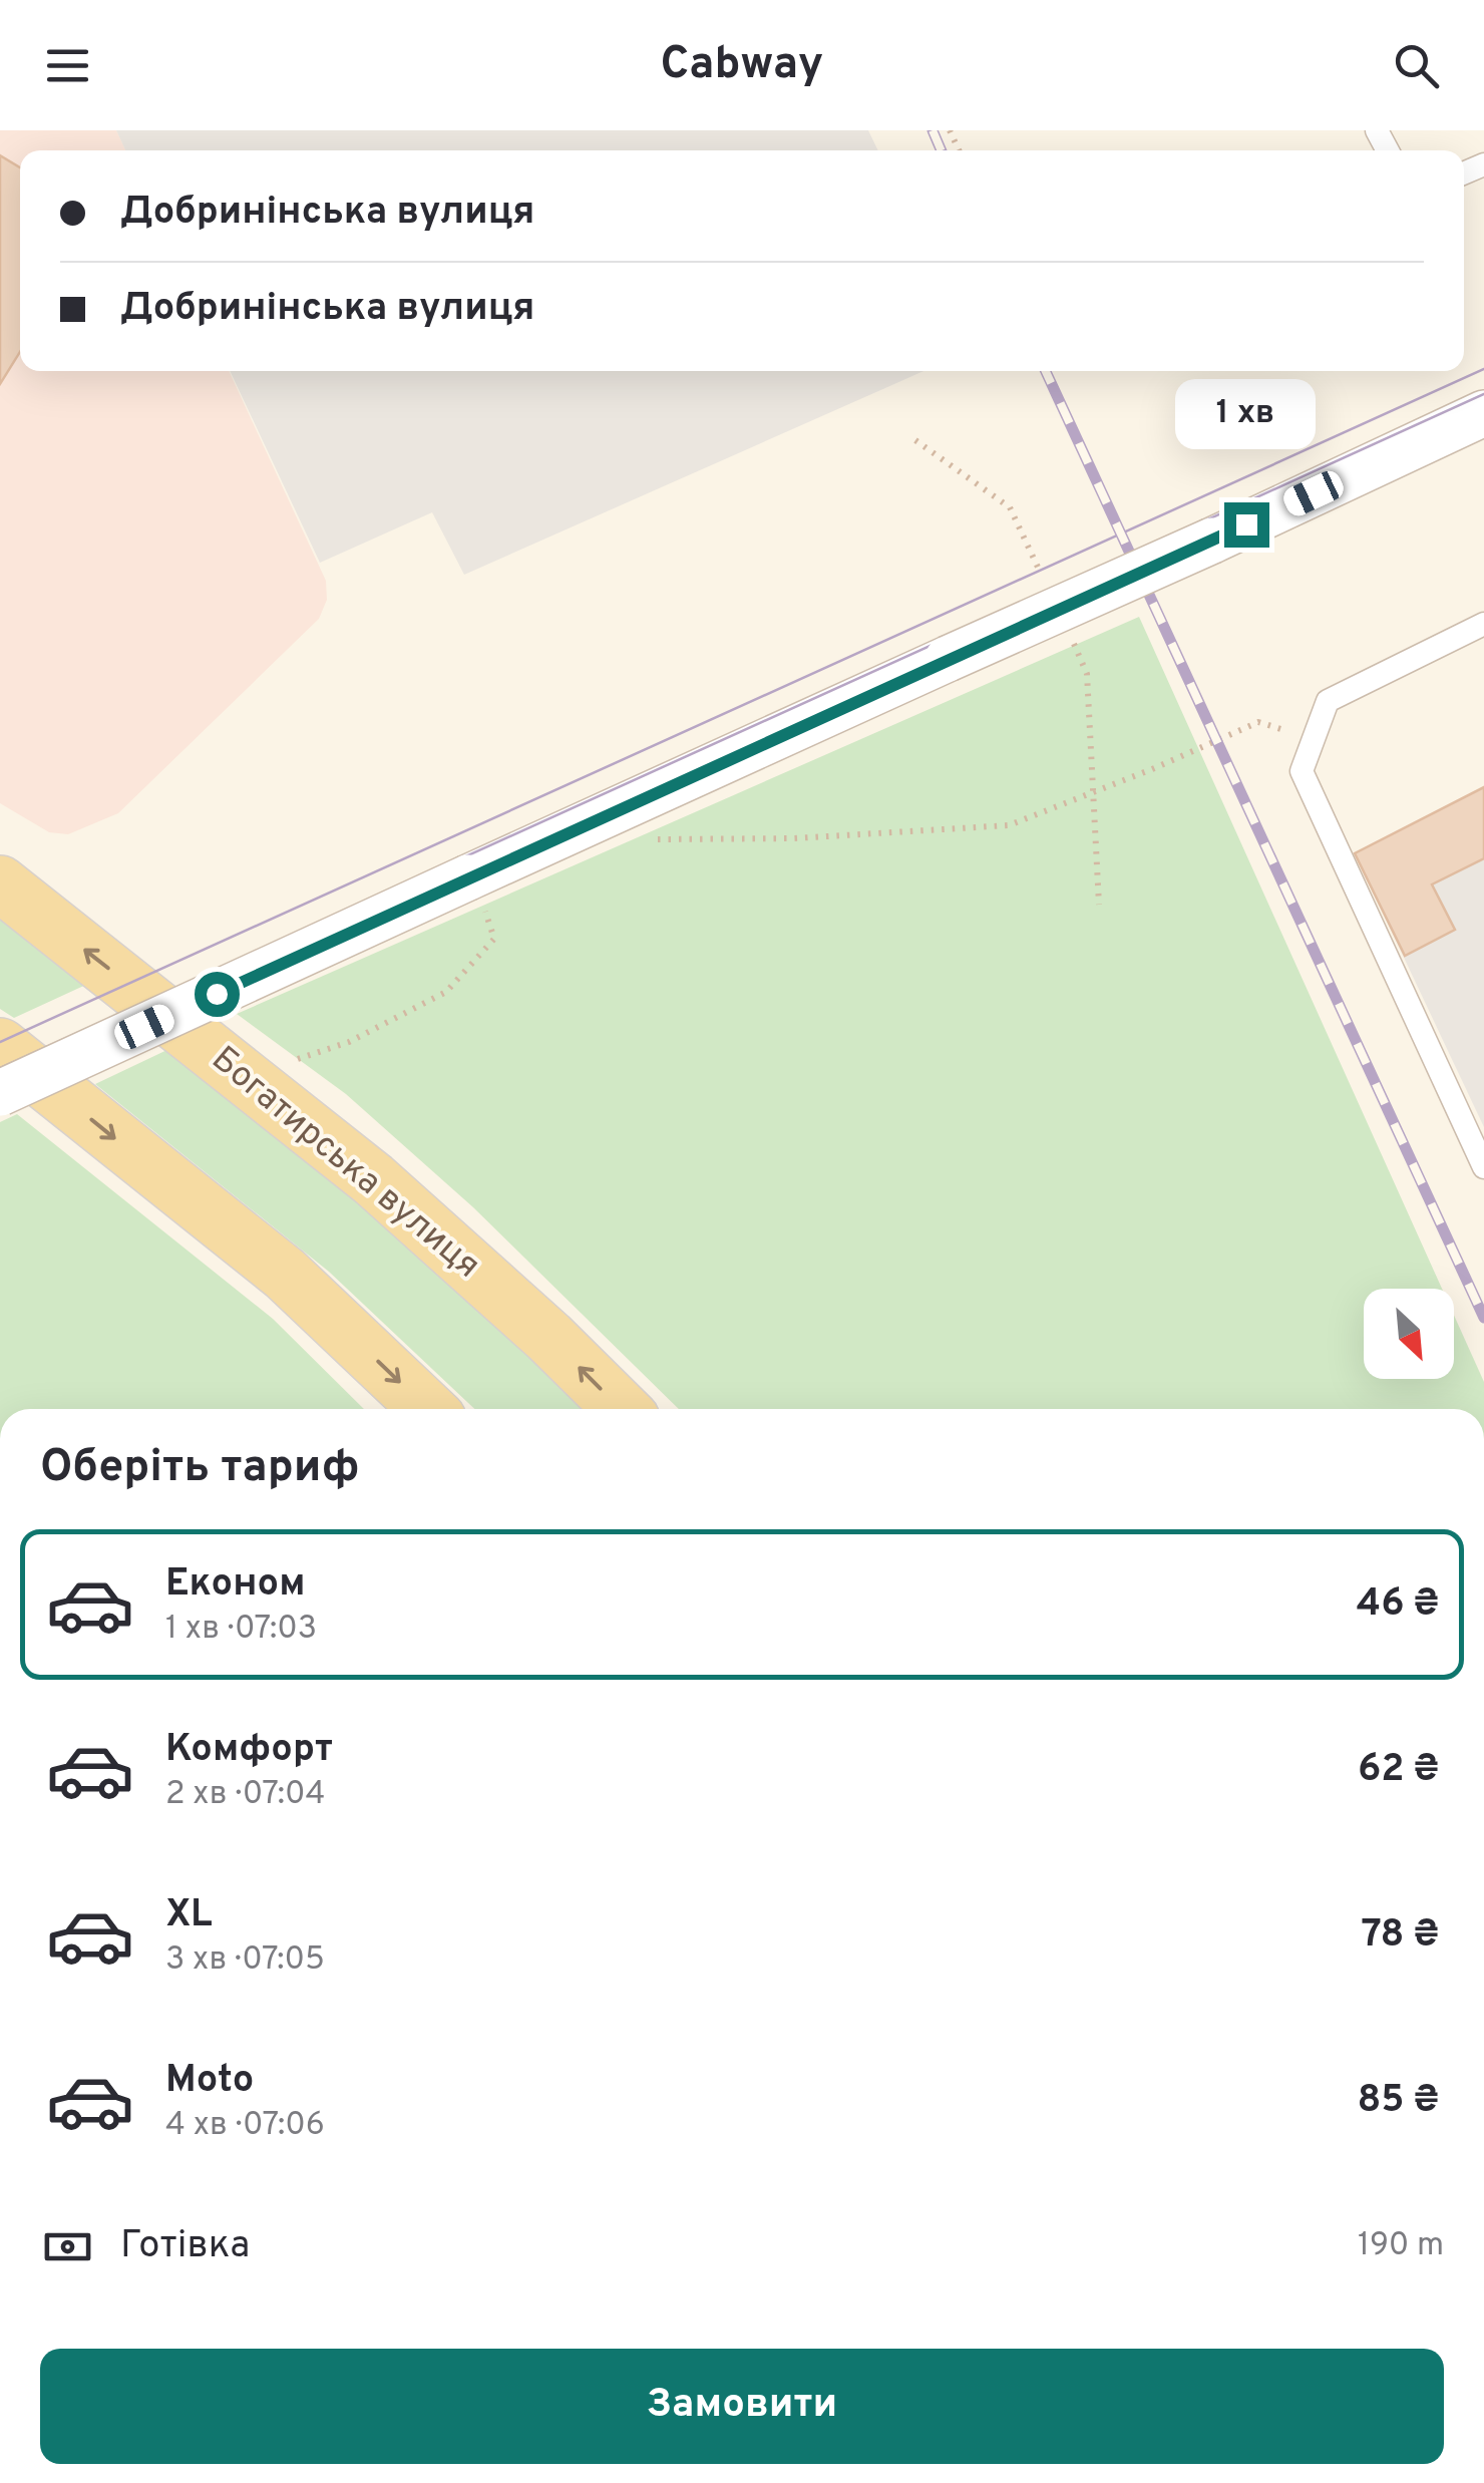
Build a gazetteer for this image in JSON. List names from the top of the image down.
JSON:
{
  "streets": {
    "main road": ["Богатирська вулиця"]
  },
  "north": "bottom right",
  "page": {
    "header": "Cabway",
    "banner": ["Добринінська вулиця", "Добринінська вулиця"],
    "bubble": "1 хв",
    "heading": "Оберіть тариф",
    "list": [
      {
        "name": "Економ",
        "note": "1 хв · 07:03",
        "value": "46 ₴"
      },
      {
        "name": "Комфорт",
        "note": "2 хв · 07:04",
        "value": "62 ₴"
      },
      {
        "name": "XL",
        "note": "3 хв · 07:05",
        "value": "78 ₴"
      },
      {
        "name": "Moto",
        "note": "4 хв · 07:06",
        "value": "85 ₴"
      }
    ],
    "pay": ["Готівка", "190 m"],
    "buttons": "Замовити"
  }
}
